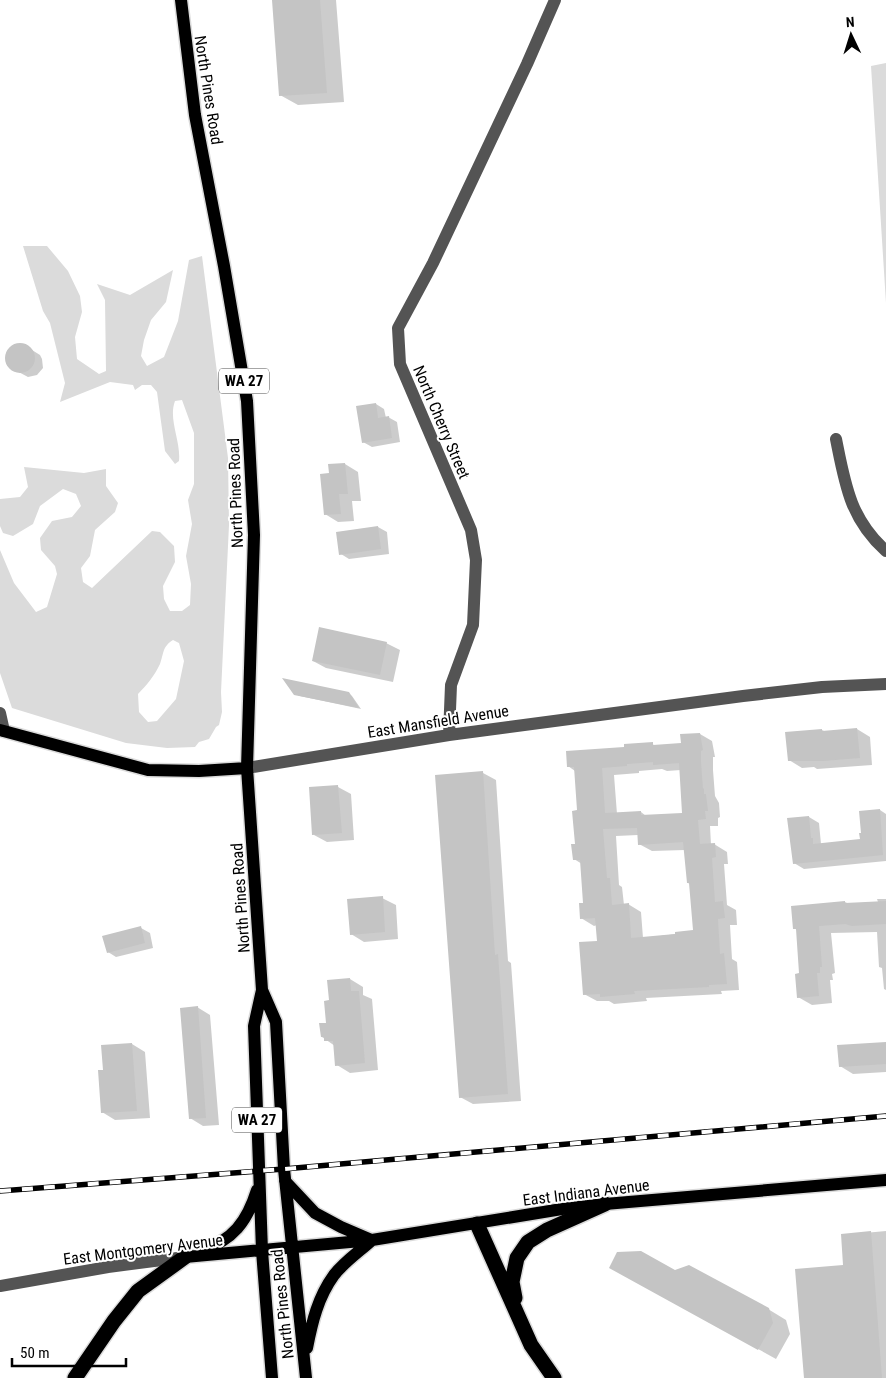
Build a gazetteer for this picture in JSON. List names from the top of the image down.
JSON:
{
  "streets": {
    "main road": [
      "North Pines Road",
      "WA 27",
      "East Mansfield Avenue",
      "East Indiana Avenue",
      "East Montgomery Avenue"
    ],
    "street": ["North Cherry Street"]
  },
  "crossings": [
    ["North Pines Road", "East Mansfield Avenue"],
    ["North Pines Road", "East Indiana Avenue"],
    ["North Pines Road", "East Montgomery Avenue"],
    ["North Cherry Street", "East Mansfield Avenue"],
    ["East Indiana Avenue", "East Montgomery Avenue"]
  ],
  "scale_bar": "50 m",
  "north": "top"
}
